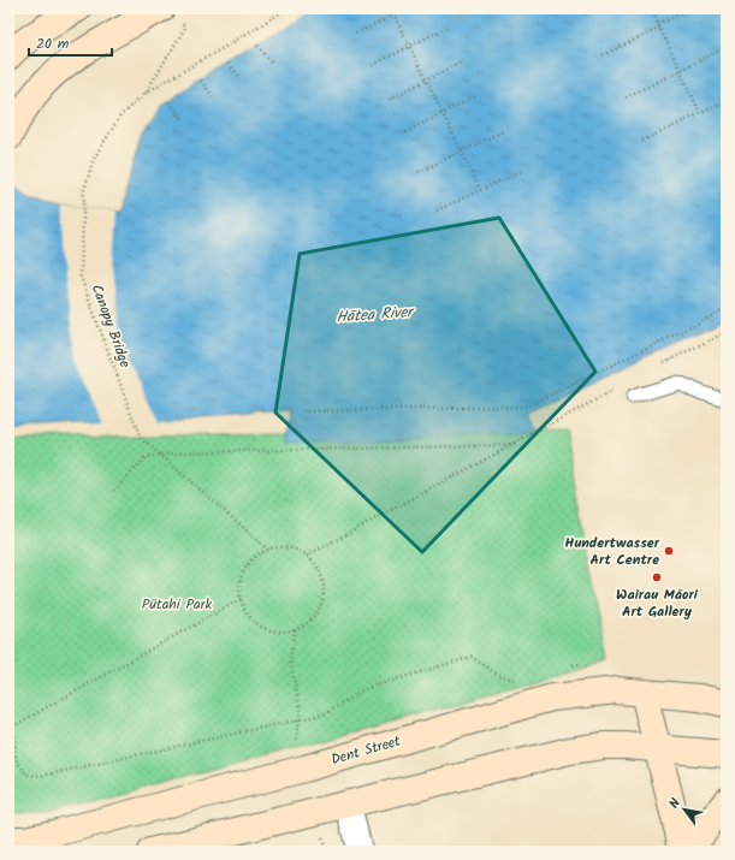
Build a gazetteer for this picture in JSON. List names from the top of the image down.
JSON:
{
  "streets": {
    "main road": ["Dent Street"],
    "path": ["Canopy Bridge"]
  },
  "water": ["Hātea River"],
  "parks": ["Pūtahi Park"],
  "places": ["Hundertwasser Art Centre", "Wairau Māori Art Gallery"],
  "scale_bar": "20 m",
  "north": "top left"
}
